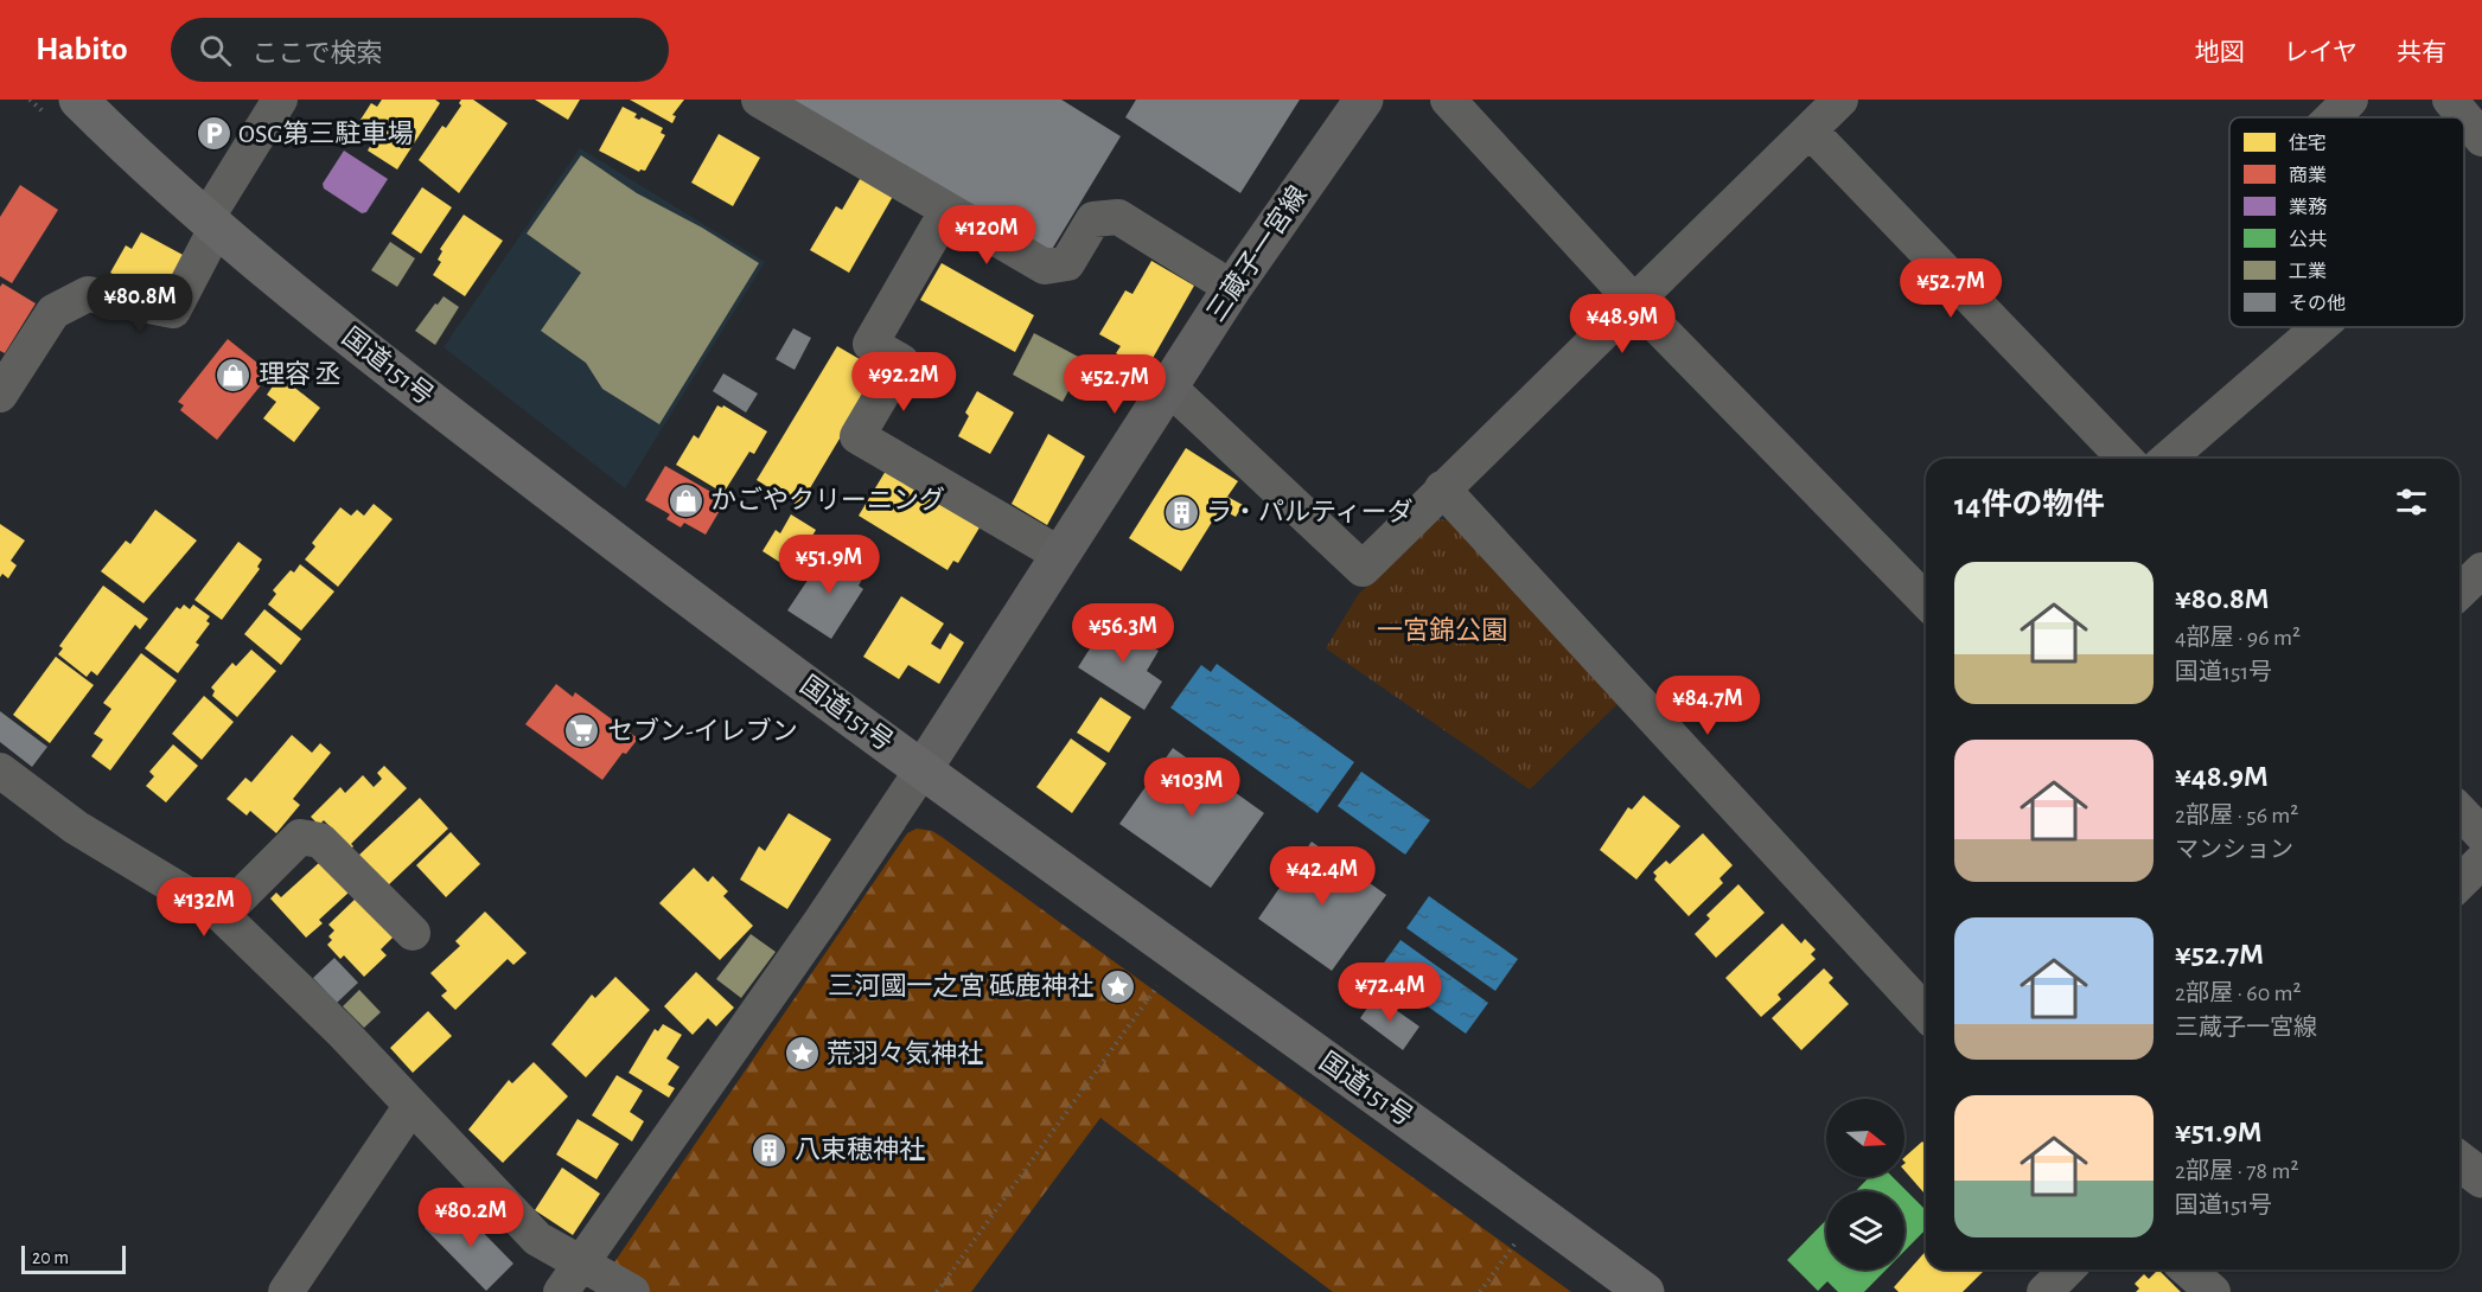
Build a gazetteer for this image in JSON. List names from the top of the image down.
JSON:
{
  "streets": {
    "highway": ["国道151号"],
    "main road": ["三蔵子一宮線"]
  },
  "crossings": [
    ["三蔵子一宮線", "国道151号"]
  ],
  "parks": ["一宮錦公園"],
  "places": {
    "parking": ["OSG第三駐車場"],
    "shop": ["理容 丞", "かごやクリーニング"],
    "building": ["ラ・パルティーダ", "八束穂神社"],
    "supermarket": ["セブン-イレブン"],
    "place": ["三河國一之宮 砥鹿神社", "荒羽々気神社"]
  },
  "legend": [
    "住宅",
    "商業",
    "業務",
    "公共",
    "工業",
    "その他"
  ],
  "scale_bar": "20 m",
  "north": "right",
  "page": {
    "header": "Habito",
    "search": "ここで検索",
    "nav": ["地図", "レイヤ", "共有"],
    "price": [
      "¥120M",
      "¥52.7M",
      "¥80.8M",
      "¥48.9M",
      "¥92.2M",
      "¥52.7M",
      "¥51.9M",
      "¥56.3M",
      "¥84.7M",
      "¥103M",
      "¥42.4M",
      "¥132M",
      "¥72.4M",
      "¥80.2M"
    ],
    "heading": "14件の物件",
    "list": [
      {
        "name": "¥80.8M",
        "note": "4部屋 · 96 m² · 国道151号"
      },
      {
        "name": "¥48.9M",
        "note": "2部屋 · 56 m² · マンション"
      },
      {
        "name": "¥52.7M",
        "note": "2部屋 · 60 m² · 三蔵子一宮線"
      },
      {
        "name": "¥51.9M",
        "note": "2部屋 · 78 m² · 国道151号"
      }
    ],
    "scale": "20 m"
  }
}
